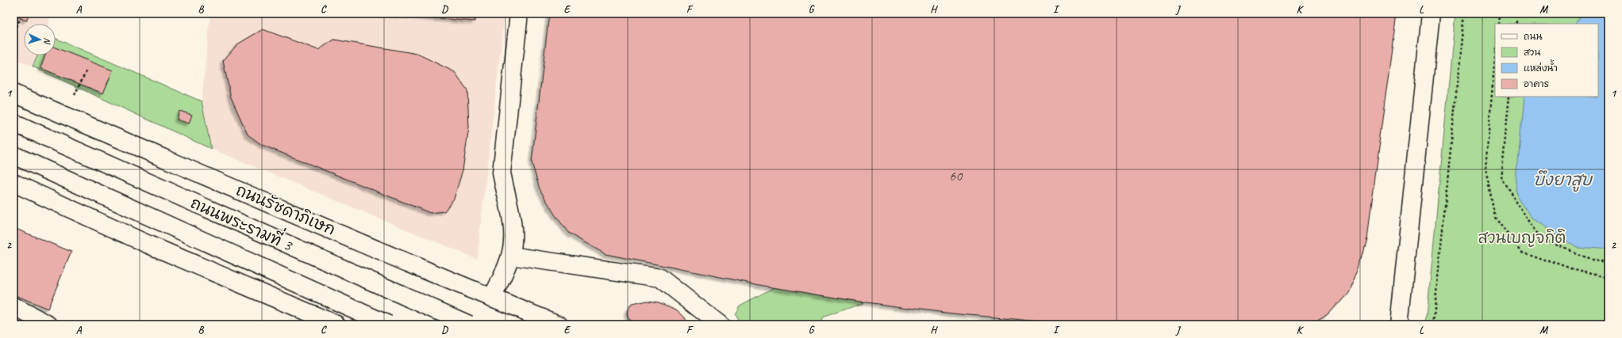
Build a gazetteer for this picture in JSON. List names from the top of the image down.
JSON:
{
  "streets": {
    "main road": ["ถนนรัชดาภิเษก", "ถนนพระรามที่ 3"]
  },
  "water": ["บึงยาสูบ"],
  "parks": ["สวนเบญจกิติ"],
  "house_numbers": ["60"],
  "legend": [
    "ถนน",
    "สวน",
    "แหล่งน้ำ",
    "อาคาร"
  ],
  "north": "right",
  "grid": {
    "columns": [
      "A",
      "B",
      "C",
      "D",
      "E",
      "F",
      "G",
      "H",
      "I",
      "J",
      "K",
      "L",
      "M"
    ],
    "rows": ["1", "2"]
  }
}
